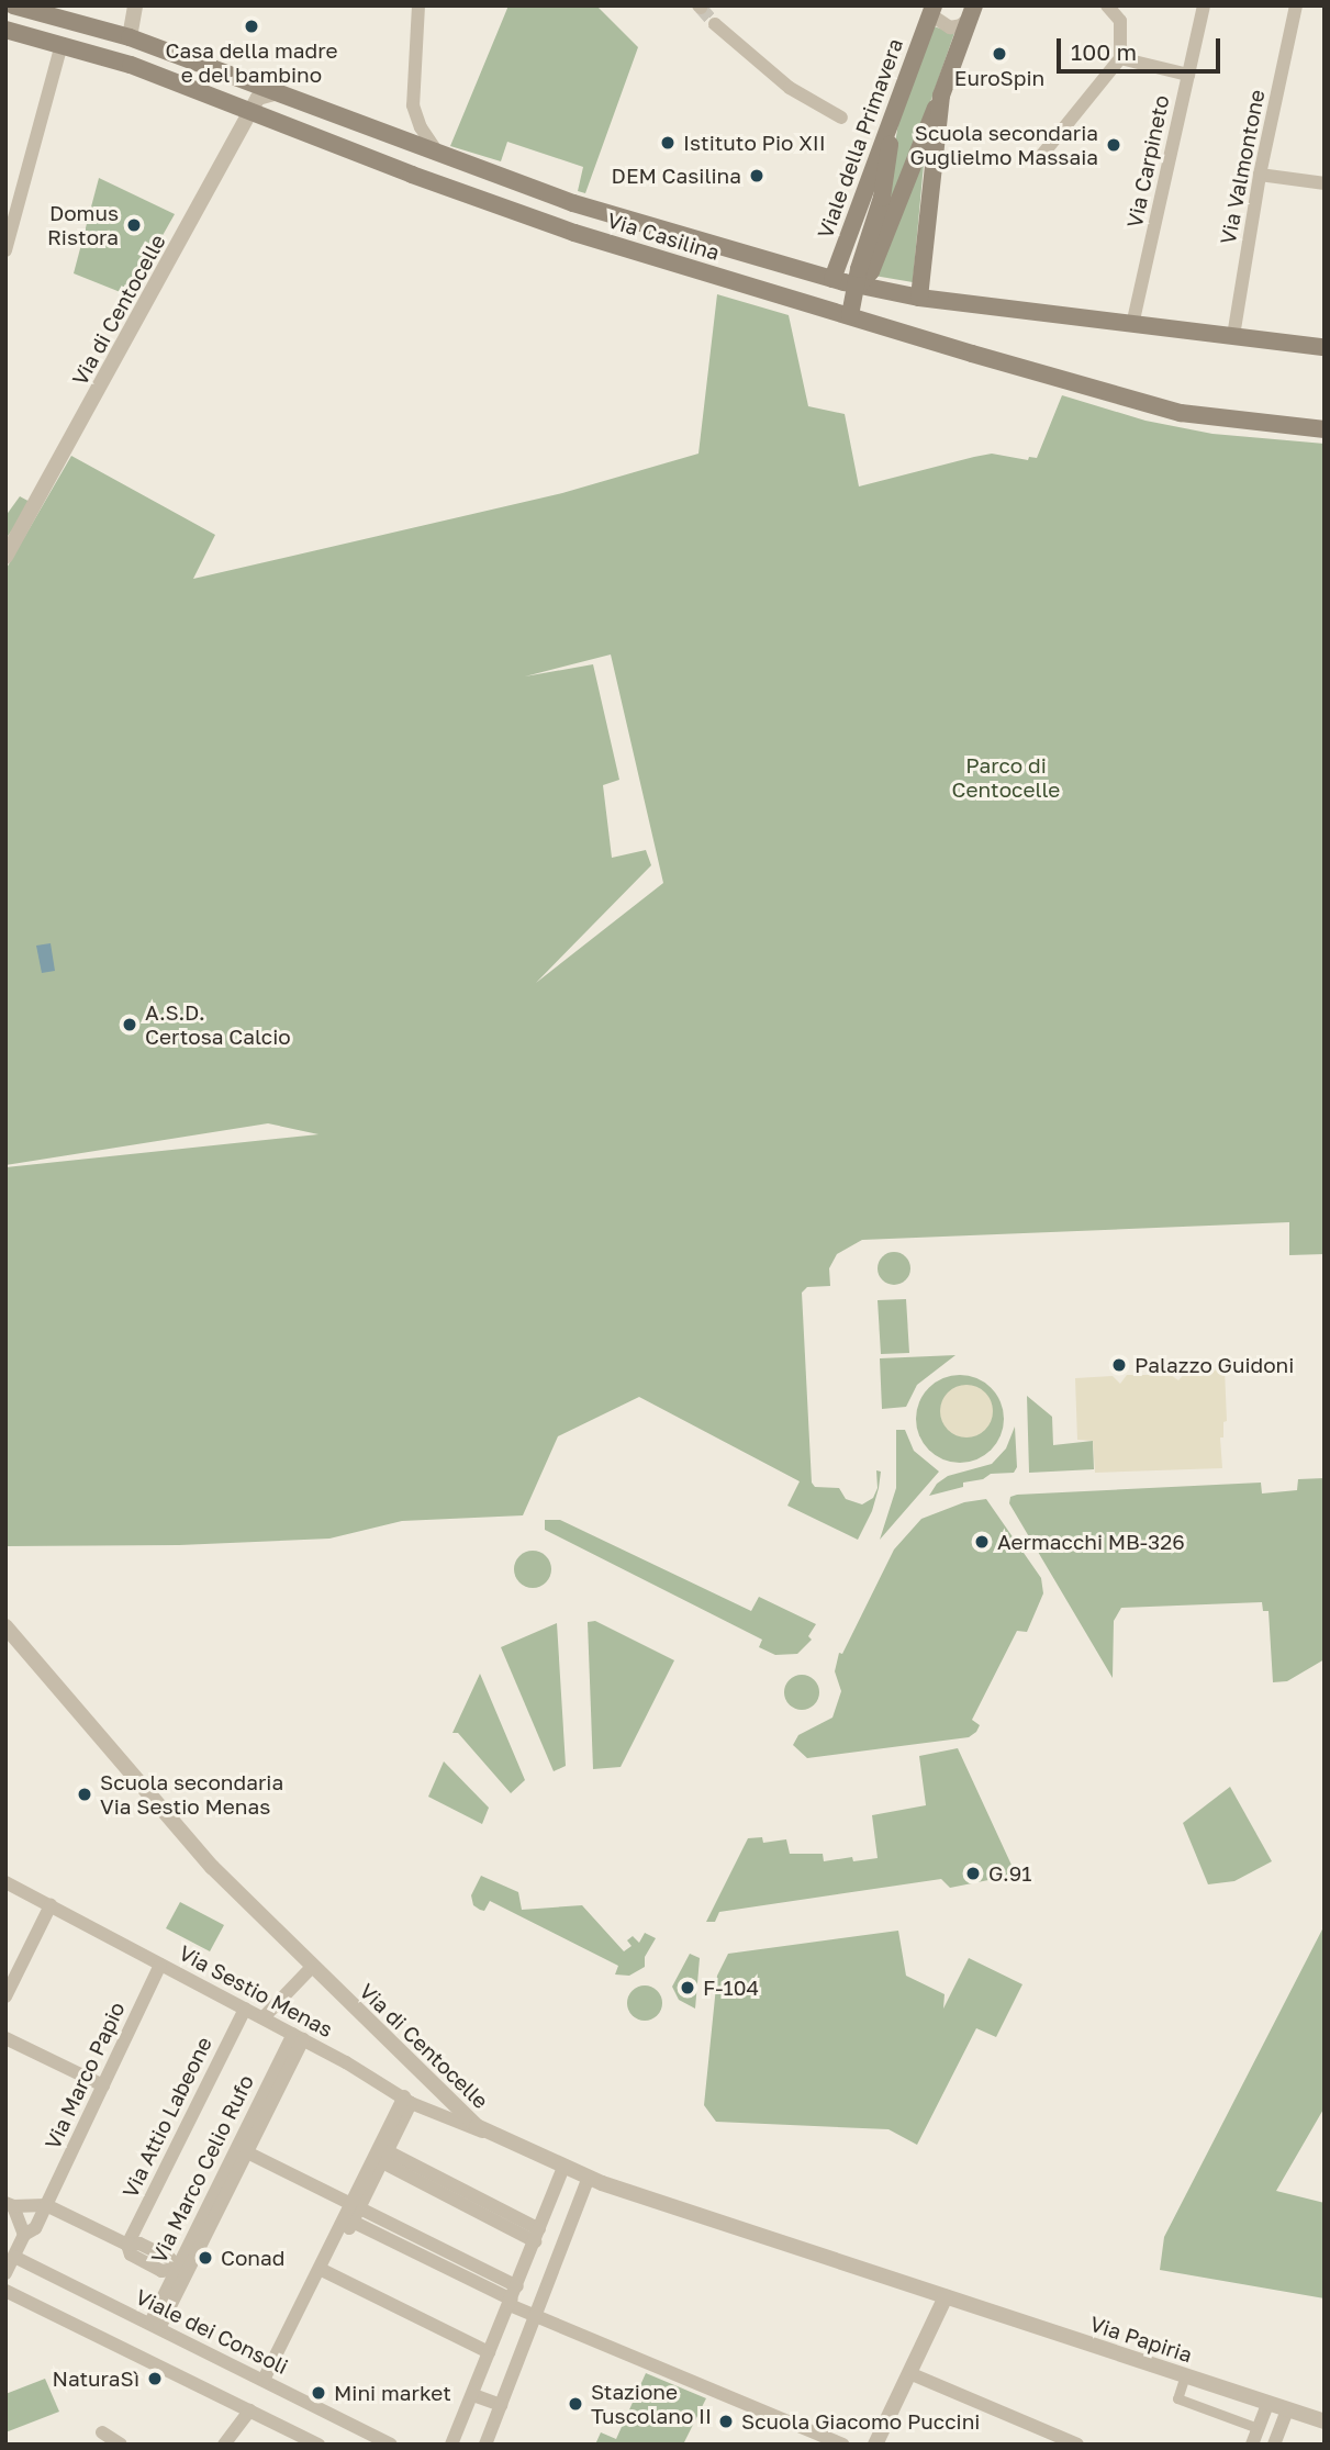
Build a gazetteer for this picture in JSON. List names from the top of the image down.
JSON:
{
  "streets": {
    "main road": ["Viale della Primavera", "Via Casilina"],
    "street": [
      "Via Carpineto",
      "Via Valmontone",
      "Via di Centocelle",
      "Via Sestio Menas",
      "Via Marco Papio",
      "Via Attio Labeone",
      "Via Marco Celio Rufo",
      "Viale dei Consoli",
      "Via Papiria"
    ]
  },
  "crossings": [
    ["Viale della Primavera", "Via Casilina"],
    ["Via Carpineto", "Via Casilina"],
    ["Via Valmontone", "Via Casilina"],
    ["Via Casilina", "Via di Centocelle"],
    ["Via di Centocelle", "Via Sestio Menas"],
    ["Via di Centocelle", "Via Papiria"],
    ["Via Sestio Menas", "Via Marco Papio"],
    ["Via Sestio Menas", "Via Attio Labeone"],
    ["Via Sestio Menas", "Via Marco Celio Rufo"],
    ["Via Marco Papio", "Viale dei Consoli"],
    ["Via Marco Celio Rufo", "Viale dei Consoli"]
  ],
  "parks": ["Parco di Centocelle"],
  "places": [
    "Casa della madre e del bambino",
    "EuroSpin",
    "Istituto Pio XII",
    "Scuola secondaria Guglielmo Massaia",
    "DEM Casilina",
    "Domus Ristora",
    "A.S.D. Certosa Calcio",
    "Palazzo Guidoni",
    "Aermacchi MB-326",
    "Scuola secondaria Via Sestio Menas",
    "G.91",
    "F-104",
    "Conad",
    "NaturaSì",
    "Mini market",
    "Stazione Tuscolano II",
    "Scuola Giacomo Puccini"
  ],
  "scale_bar": "100 m"
}
